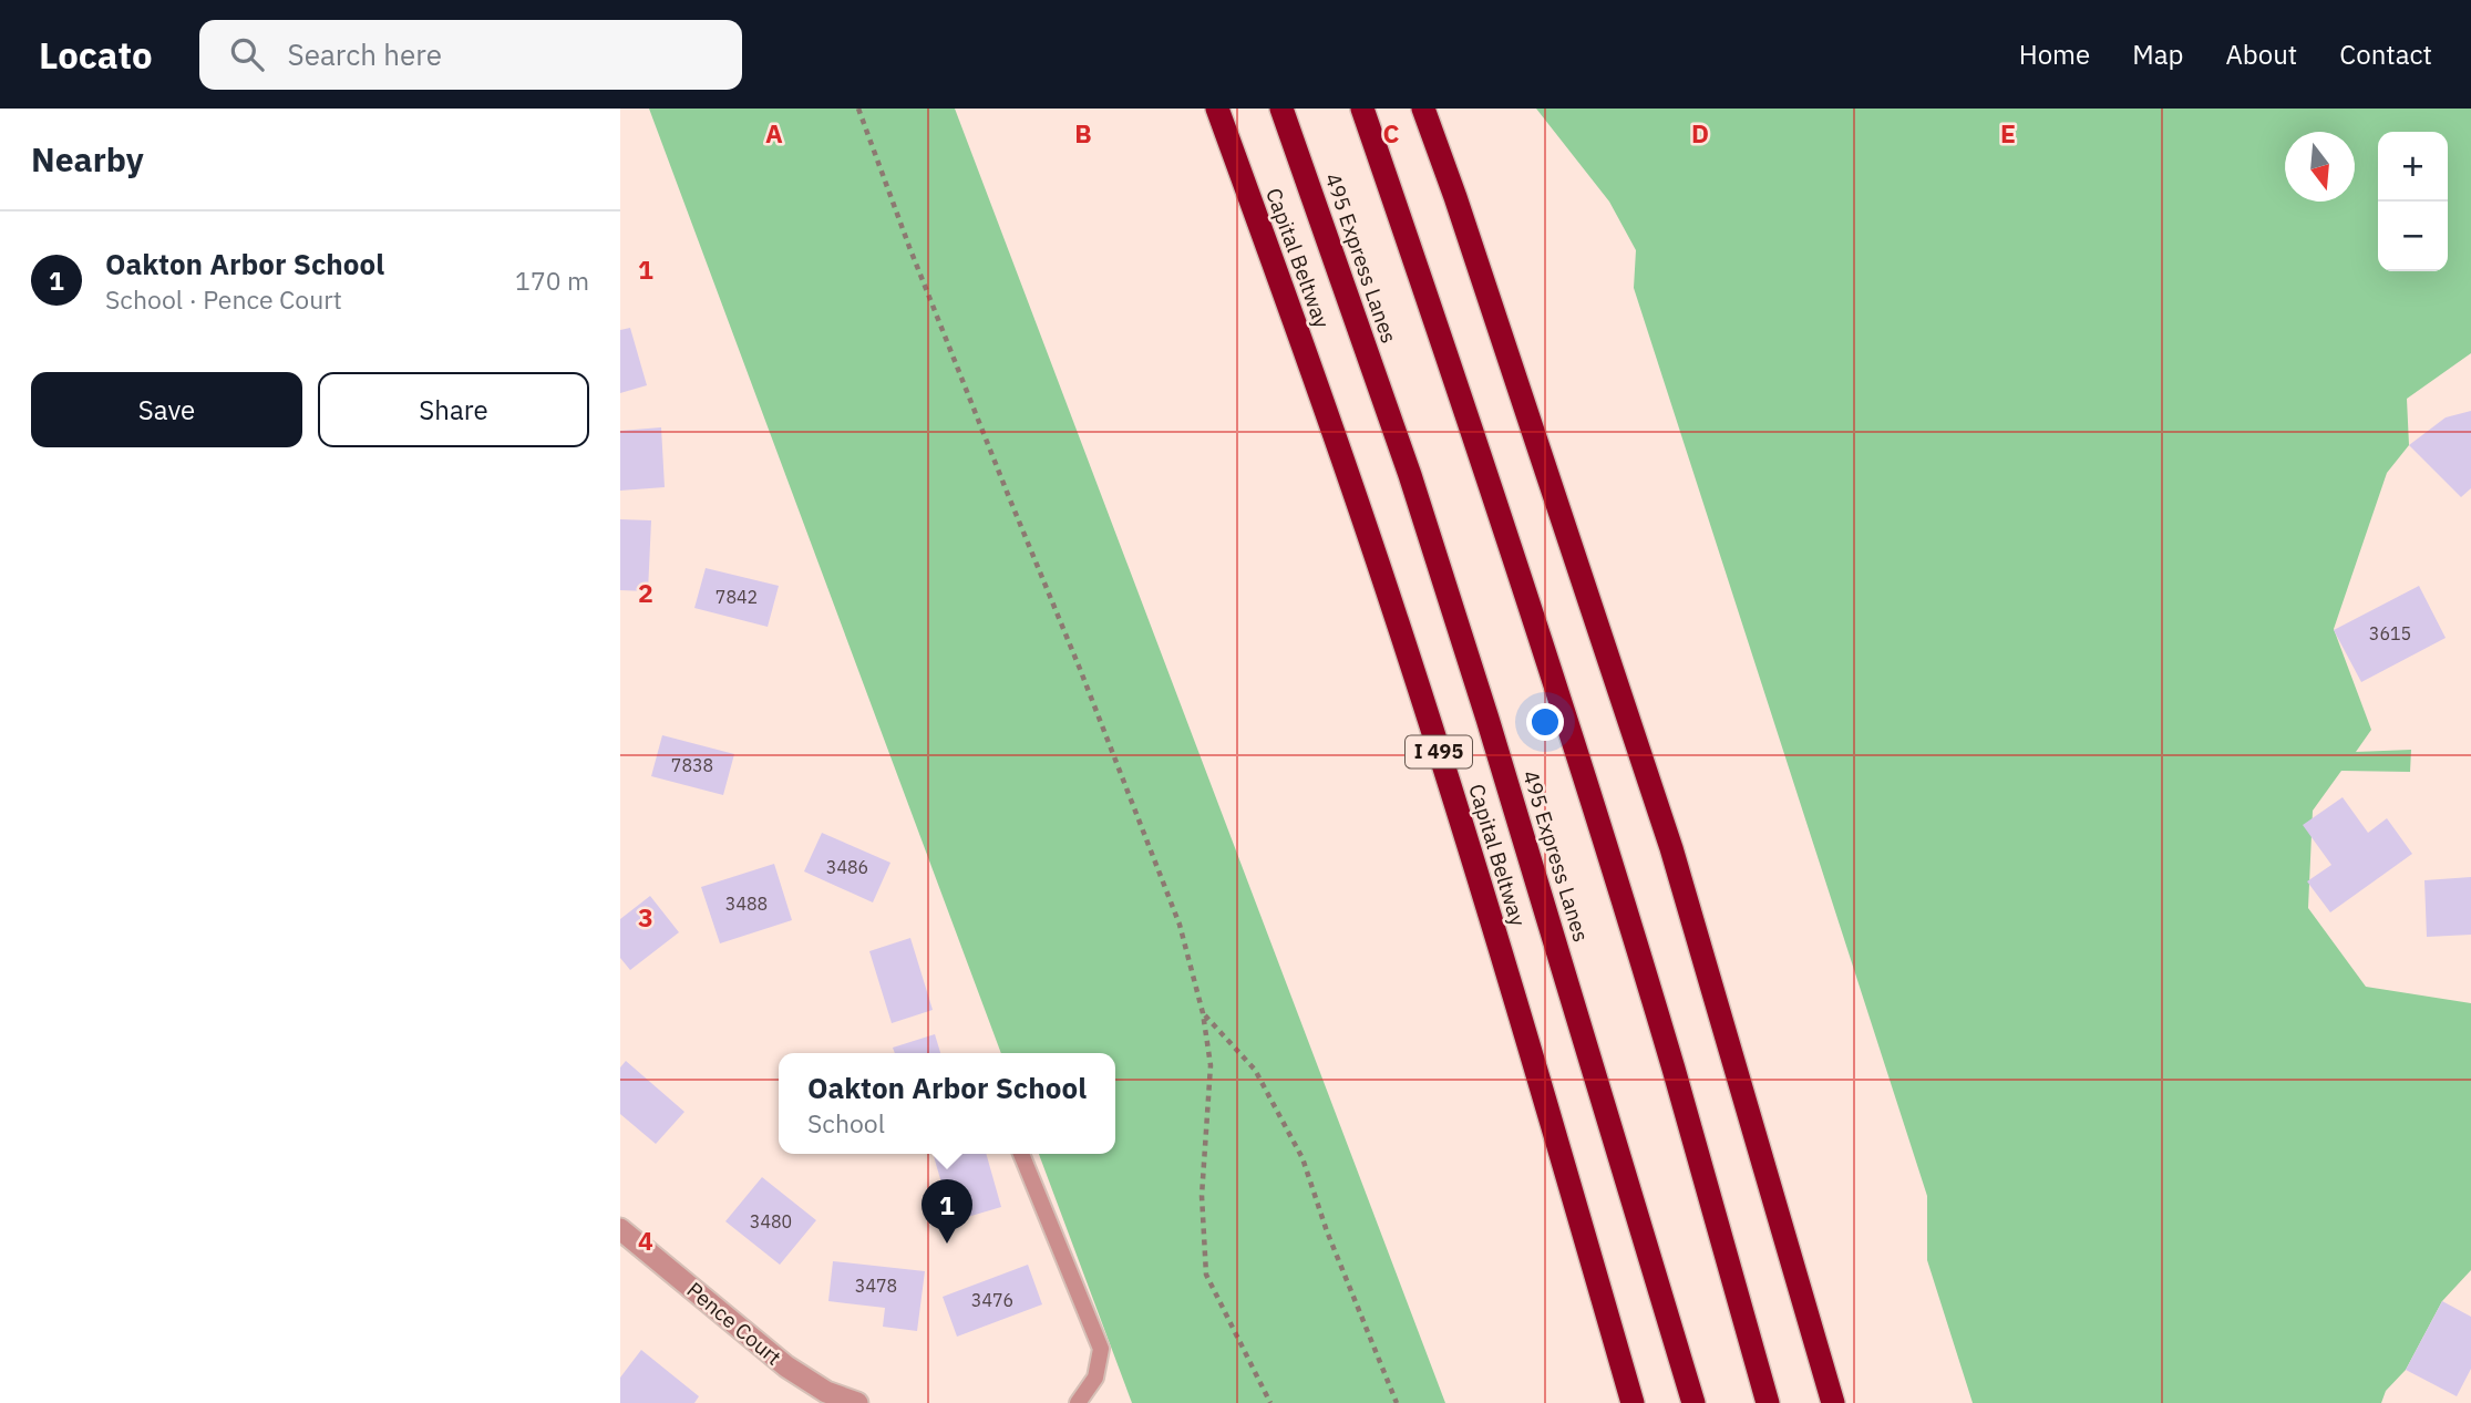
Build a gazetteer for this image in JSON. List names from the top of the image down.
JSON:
{
  "streets": {
    "highway": ["Capital Beltway", "495 Express Lanes", "I 495"],
    "street": ["Pence Court"]
  },
  "house_numbers": [
    "7842",
    "3615",
    "7838",
    "3486",
    "3488",
    "3480",
    "3478",
    "3476"
  ],
  "north": "bottom",
  "page": {
    "header": "Locato",
    "search": "Search here",
    "nav": [
      "Home",
      "Map",
      "About",
      "Contact"
    ],
    "heading": "Nearby",
    "map_buttons": ["+", "−"],
    "list": [
      {
        "mark": "1",
        "name": "Oakton Arbor School",
        "note": "School · Pence Court",
        "value": "170 m"
      }
    ],
    "buttons": ["Save", "Share"],
    "popup": ["Oakton Arbor School", "School"],
    "pins": "1"
  },
  "grid": {
    "columns": [
      "A",
      "B",
      "C",
      "D",
      "E"
    ],
    "rows": [
      "1",
      "2",
      "3",
      "4"
    ]
  }
}
